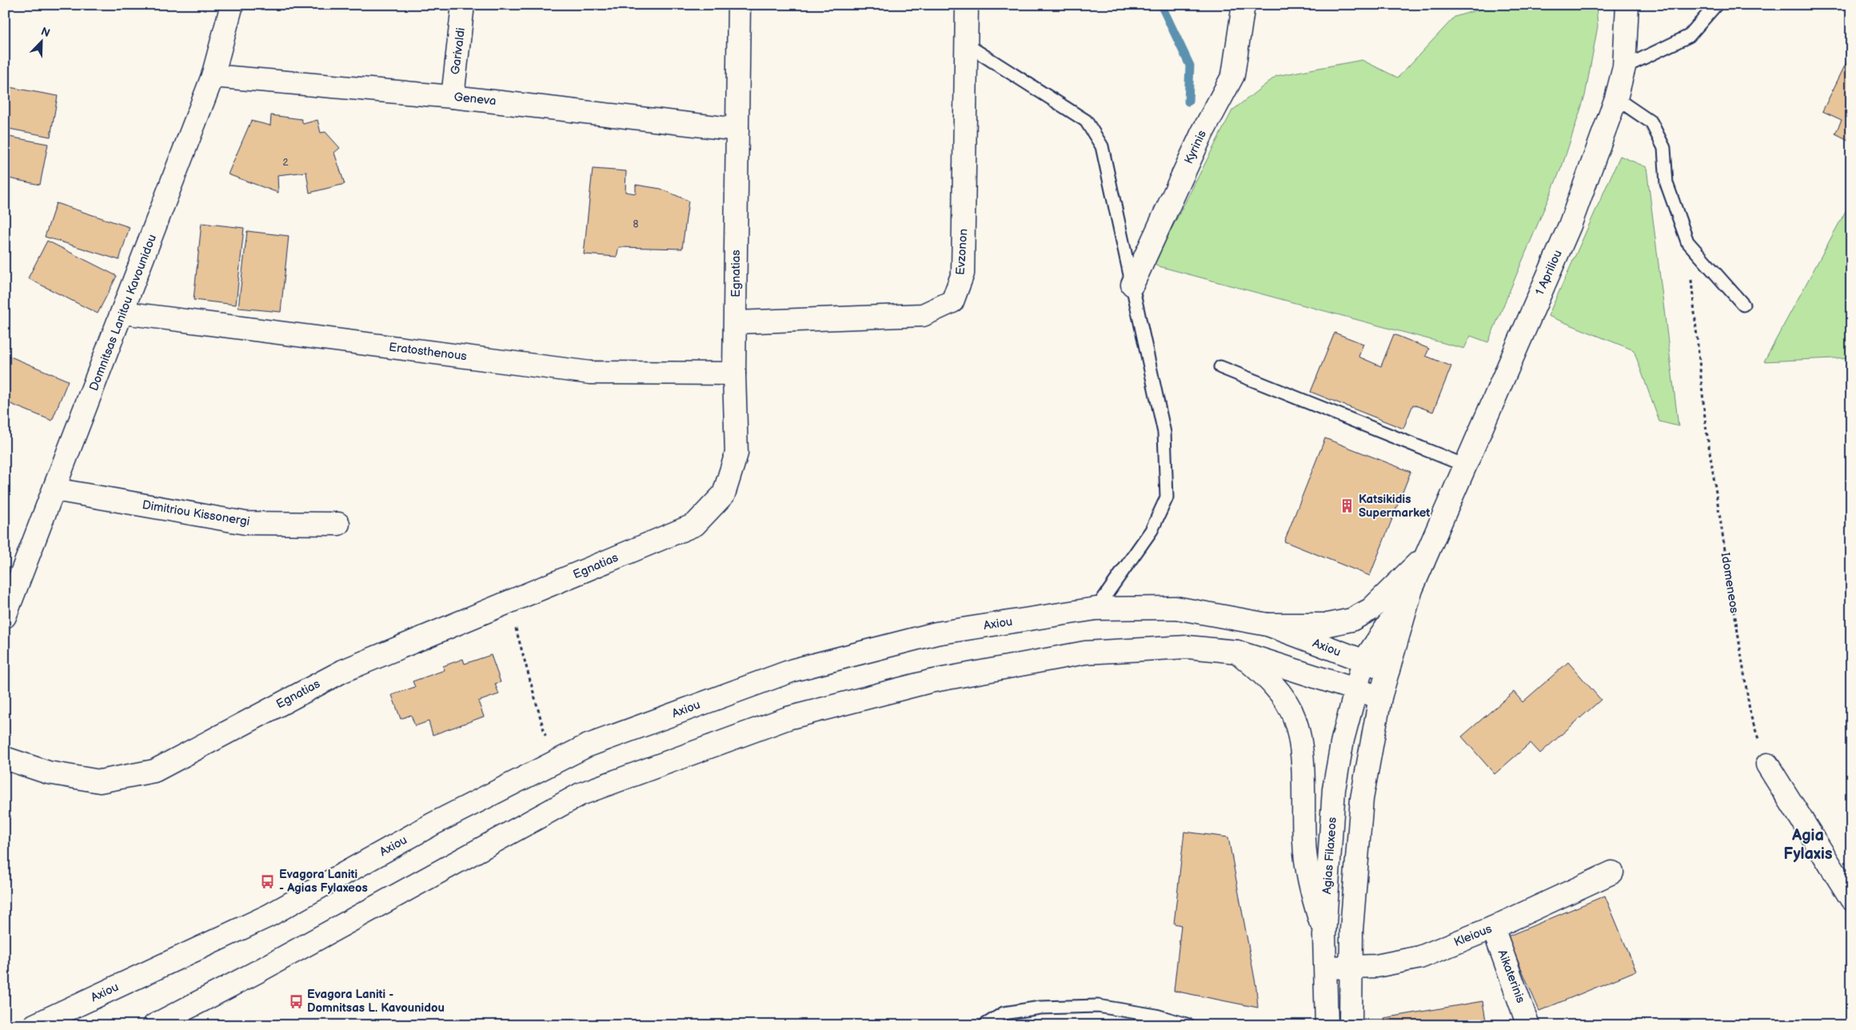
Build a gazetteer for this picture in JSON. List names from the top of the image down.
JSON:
{
  "streets": {
    "street": [
      "Garivaldi",
      "Geneva",
      "Kyrinis",
      "Evzonon",
      "1 Apriliou",
      "Egnatias",
      "Domnitsas Lanitou Kavounidou",
      "Eratosthenous",
      "Dimitriou Kissonergi",
      "Axiou",
      "Agias Filaxeos",
      "Kleious",
      "Aikaterinis"
    ],
    "path": ["Idomeneos"]
  },
  "crossings": [
    ["Garivaldi", "Geneva"],
    ["Geneva", "Egnatias"],
    ["Geneva", "Domnitsas Lanitou Kavounidou"],
    ["Evzonon", "Egnatias"],
    ["1 Apriliou", "Agias Filaxeos"],
    ["Egnatias", "Eratosthenous"],
    ["Domnitsas Lanitou Kavounidou", "Eratosthenous"],
    ["Domnitsas Lanitou Kavounidou", "Dimitriou Kissonergi"],
    ["Axiou", "Agias Filaxeos"],
    ["Agias Filaxeos", "Kleious"],
    ["Kleious", "Aikaterinis"]
  ],
  "districts": ["Agia Fylaxis"],
  "places": {
    "building": ["Katsikidis Supermarket"],
    "bus stop": ["Evagora Laniti - Agias Fylaxeos", "Evagora Laniti - Domnitsas L. Kavounidou"]
  },
  "house_numbers": ["2", "8"],
  "north": "top right"
}
